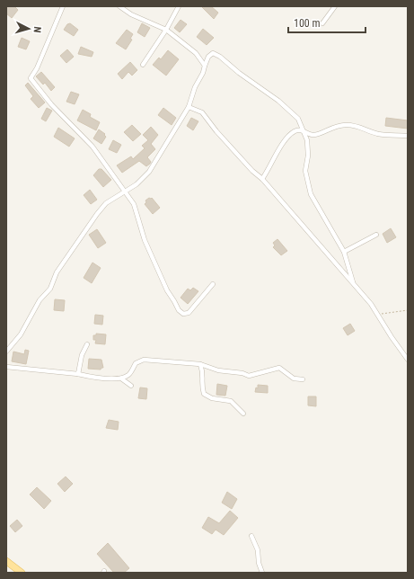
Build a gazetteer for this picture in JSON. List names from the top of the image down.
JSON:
{
  "scale_bar": "100 m",
  "north": "right"
}
